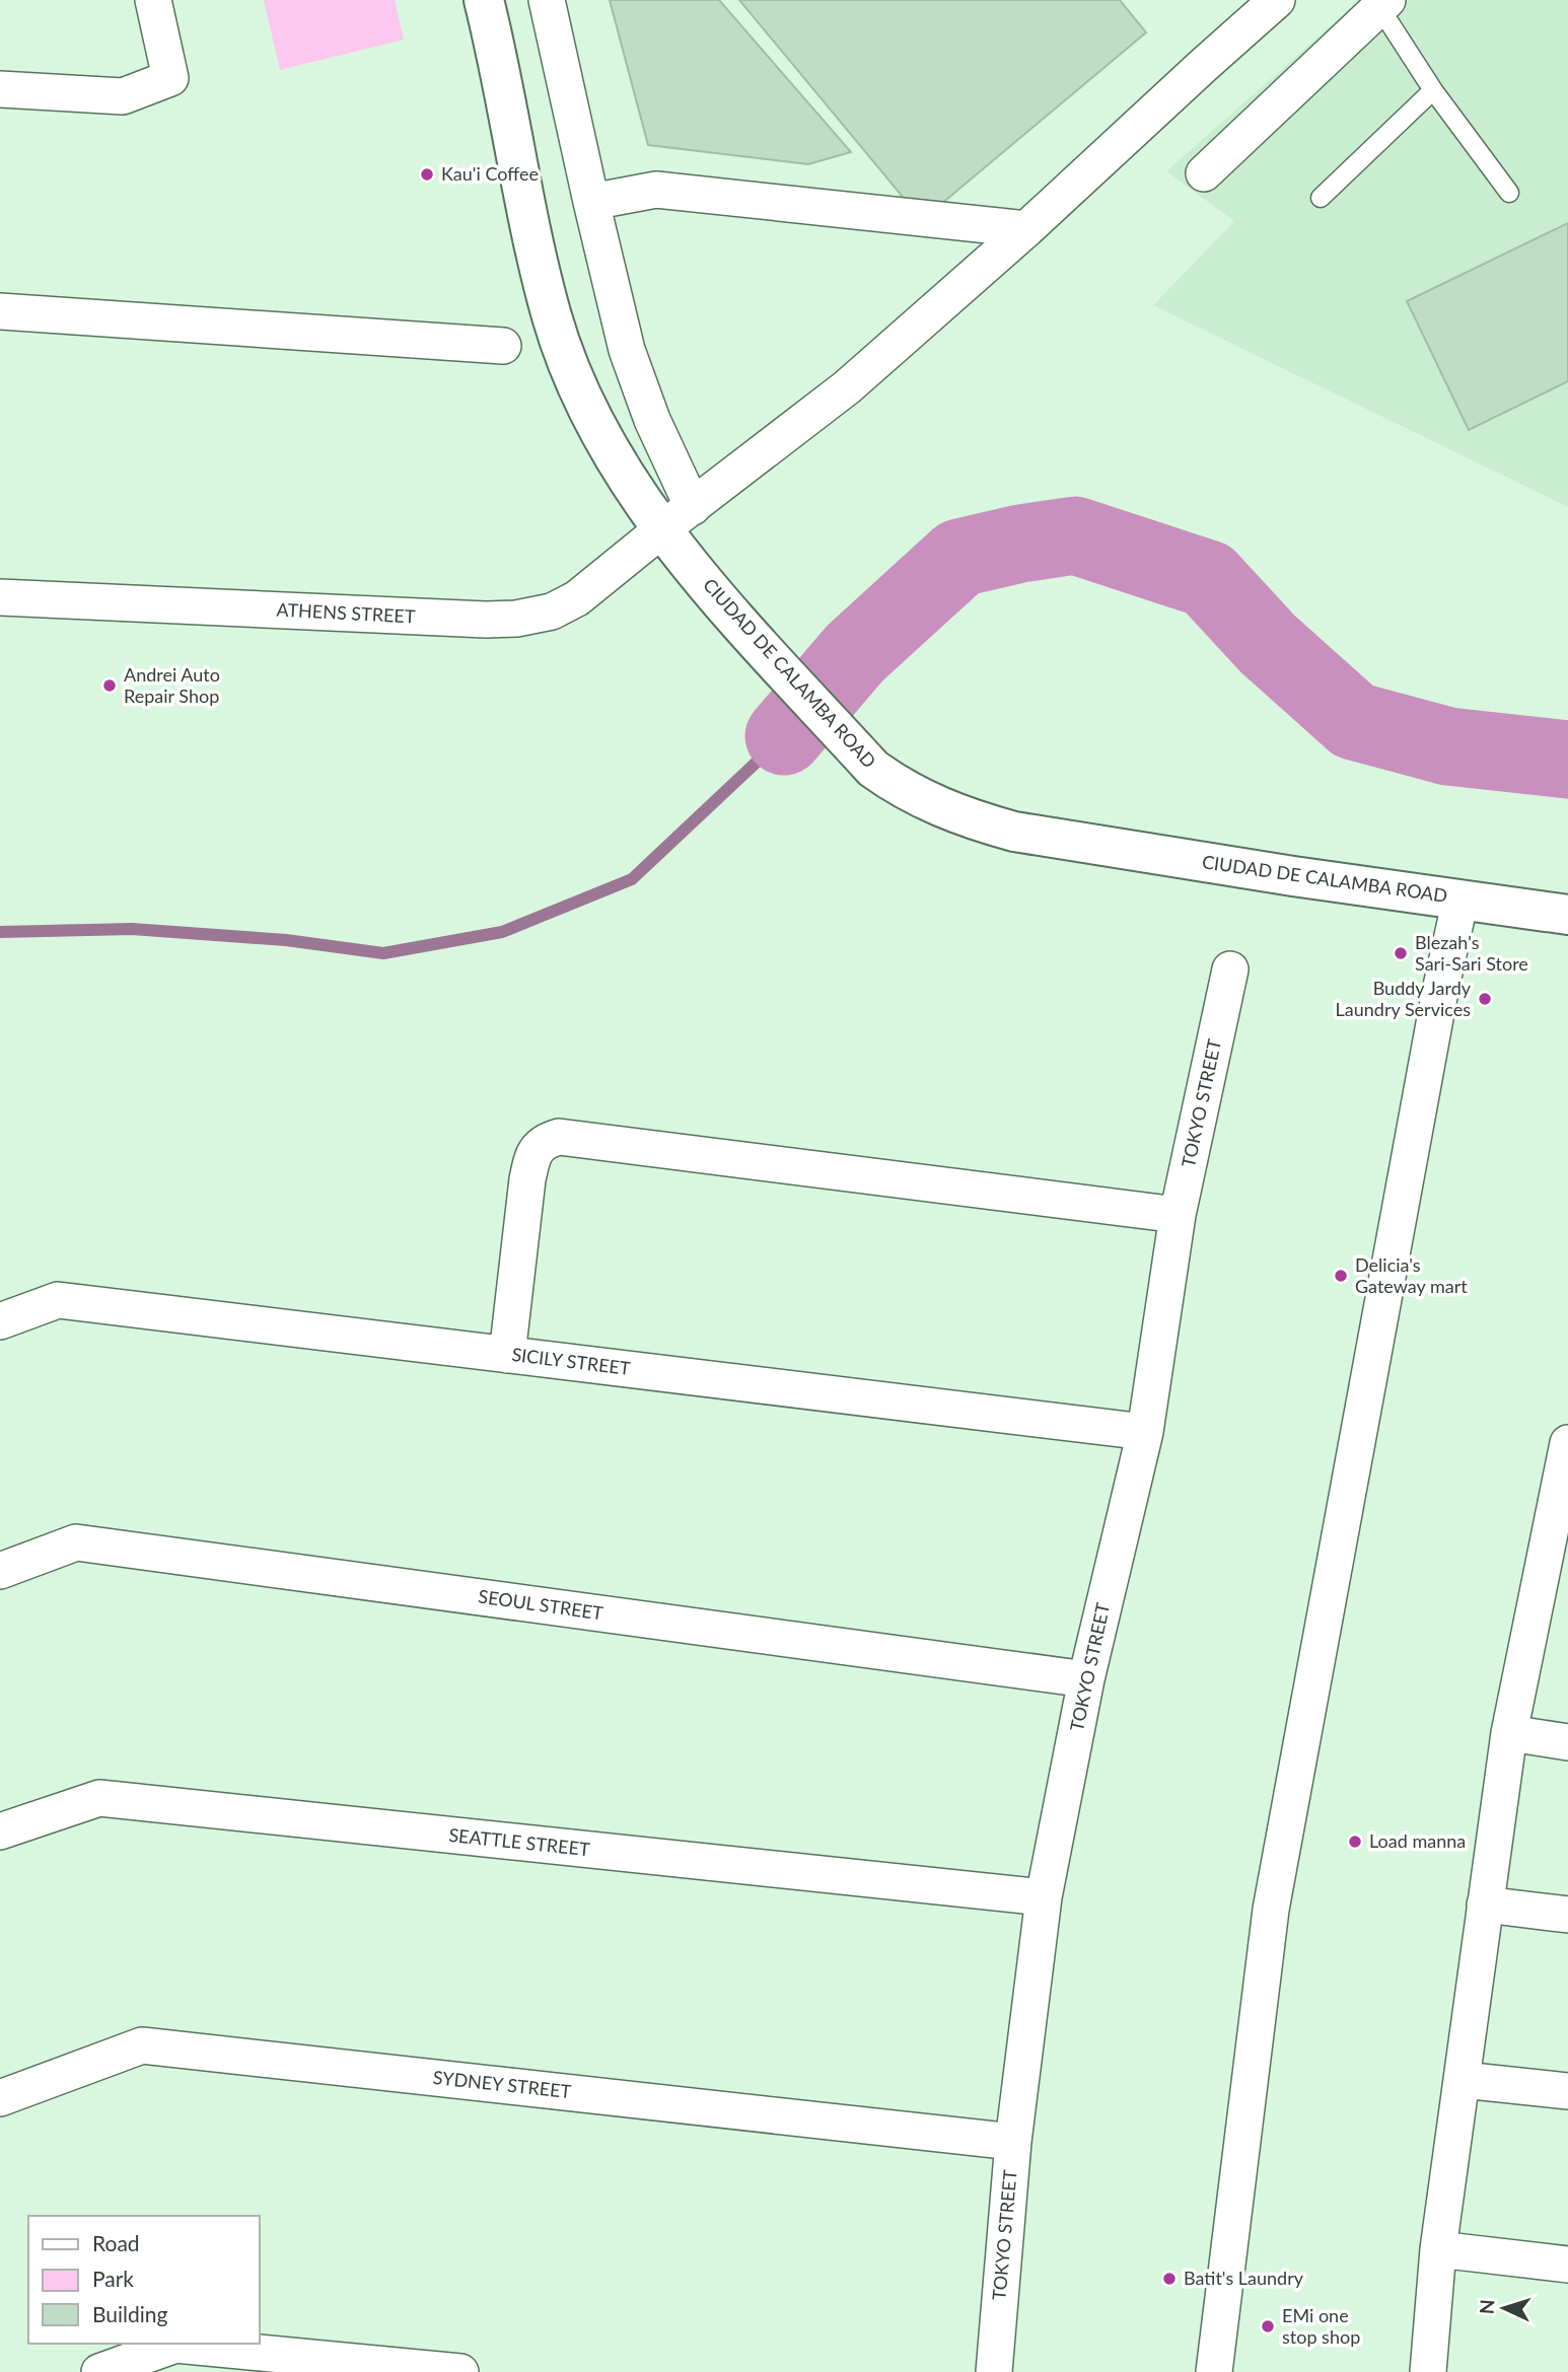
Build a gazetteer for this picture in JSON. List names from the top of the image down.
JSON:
{
  "streets": {
    "main road": ["CIUDAD DE CALAMBA ROAD"],
    "street": [
      "ATHENS STREET",
      "TOKYO STREET",
      "SICILY STREET",
      "SEOUL STREET",
      "SEATTLE STREET",
      "SYDNEY STREET"
    ]
  },
  "crossings": [
    ["ATHENS STREET", "CIUDAD DE CALAMBA ROAD"],
    ["TOKYO STREET", "SICILY STREET"],
    ["TOKYO STREET", "SEOUL STREET"],
    ["TOKYO STREET", "SEATTLE STREET"],
    ["TOKYO STREET", "SYDNEY STREET"]
  ],
  "places": [
    "Kau'i Coffee",
    "Andrei Auto Repair Shop",
    "Blezah's Sari-Sari Store",
    "Buddy Jardy Laundry Services",
    "Delicia's Gateway mart",
    "Load manna",
    "Batit's Laundry",
    "EMi one stop shop"
  ],
  "legend": ["Road", "Park", "Building"],
  "north": "left"
}
